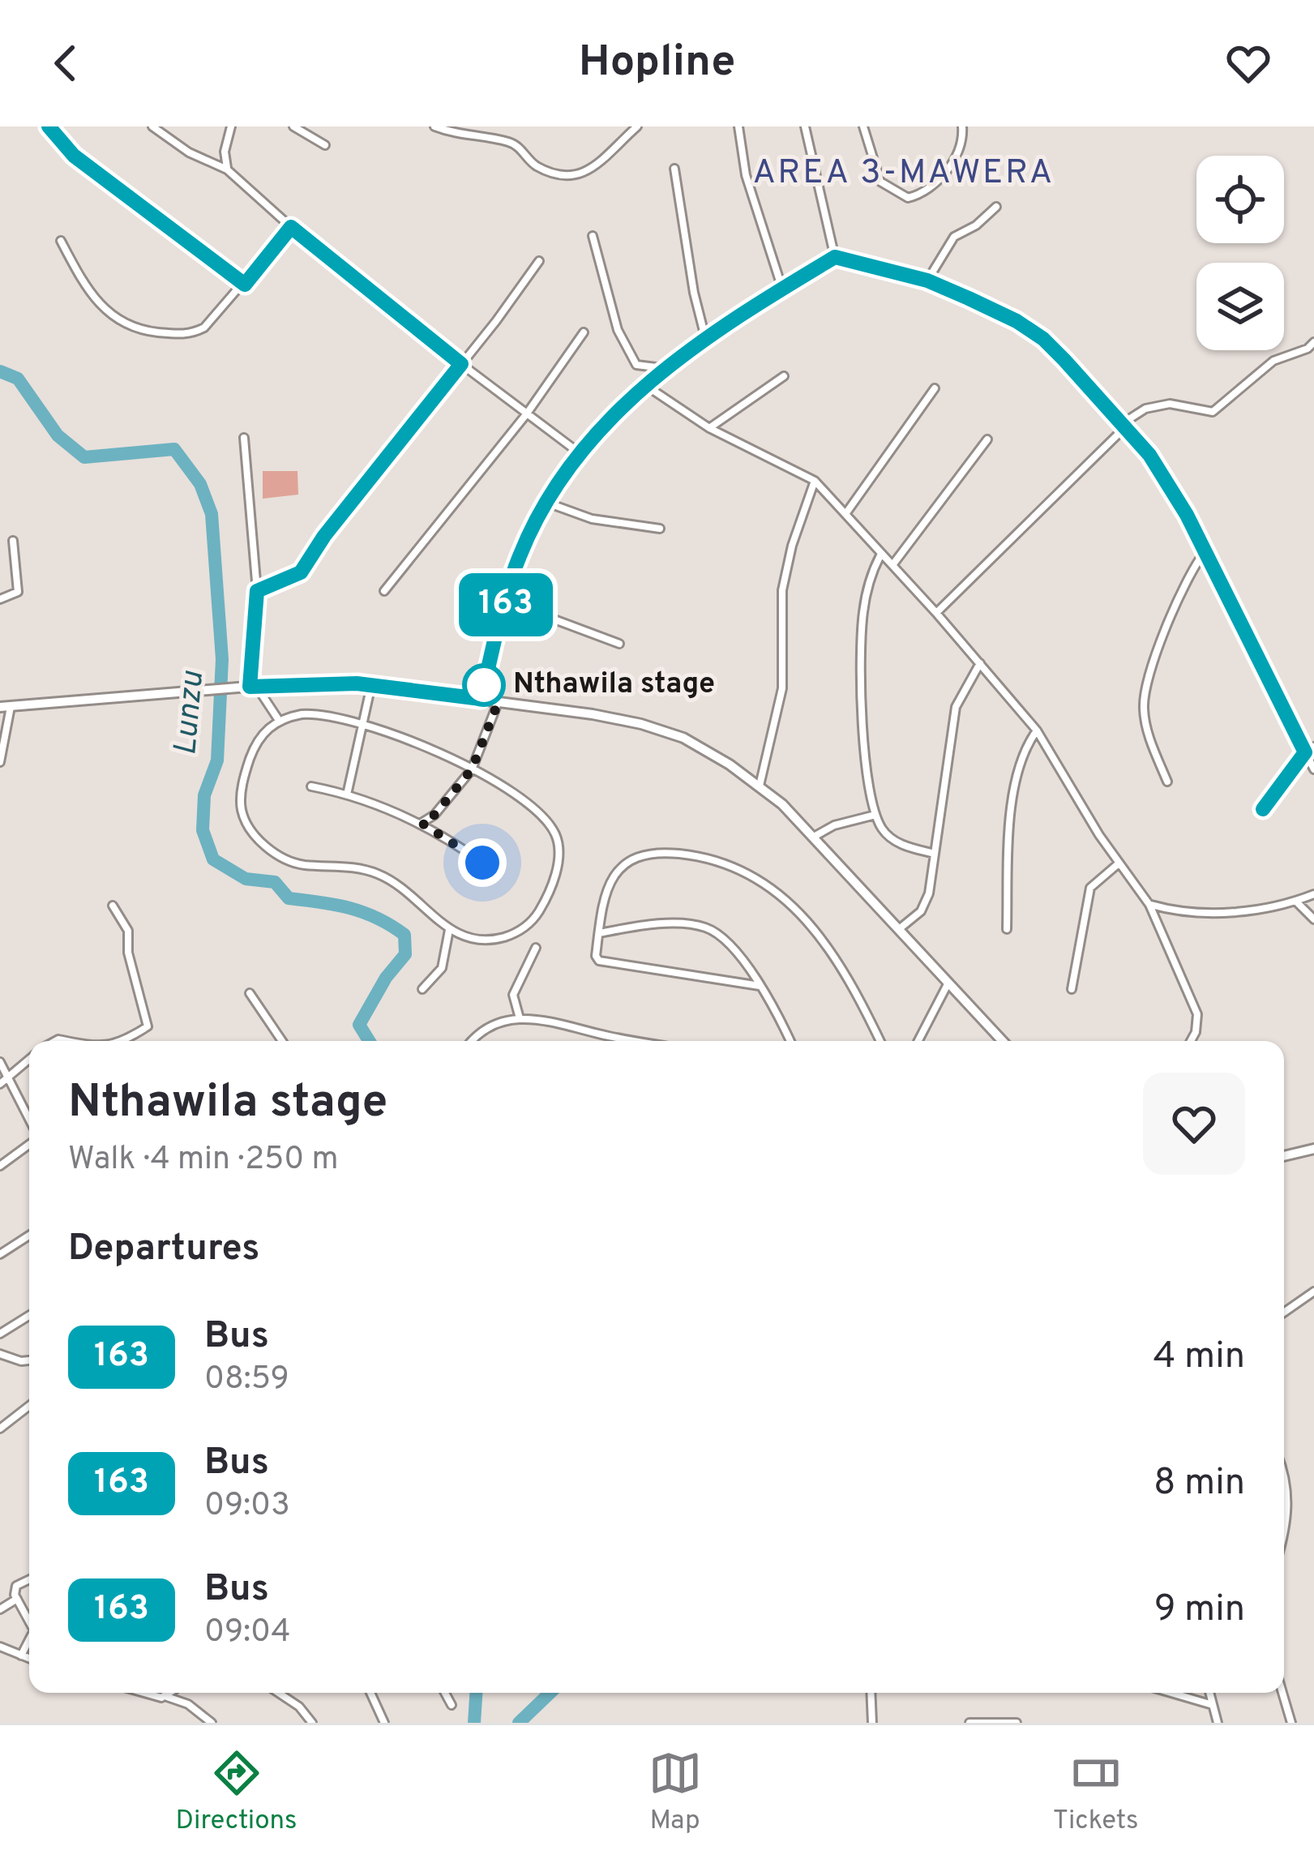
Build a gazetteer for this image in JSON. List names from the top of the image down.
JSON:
{
  "districts": ["AREA 3-MAWERA"],
  "water": ["Lunzu"],
  "places": ["Nthawila stage"],
  "lines": ["bus line 163"],
  "page": {
    "header": "Hopline",
    "on_map": "163",
    "heading": [
      ["Nthawila stage", "Walk · 4 min · 250 m"],
      "Departures"
    ],
    "list": [
      {
        "mark": "163",
        "name": "Bus",
        "note": "08:59",
        "value": "4 min"
      },
      {
        "mark": "163",
        "name": "Bus",
        "note": "09:03",
        "value": "8 min"
      },
      {
        "mark": "163",
        "name": "Bus",
        "note": "09:04",
        "value": "9 min"
      }
    ],
    "tabs": ["Directions", "Map", "Tickets"]
  }
}
